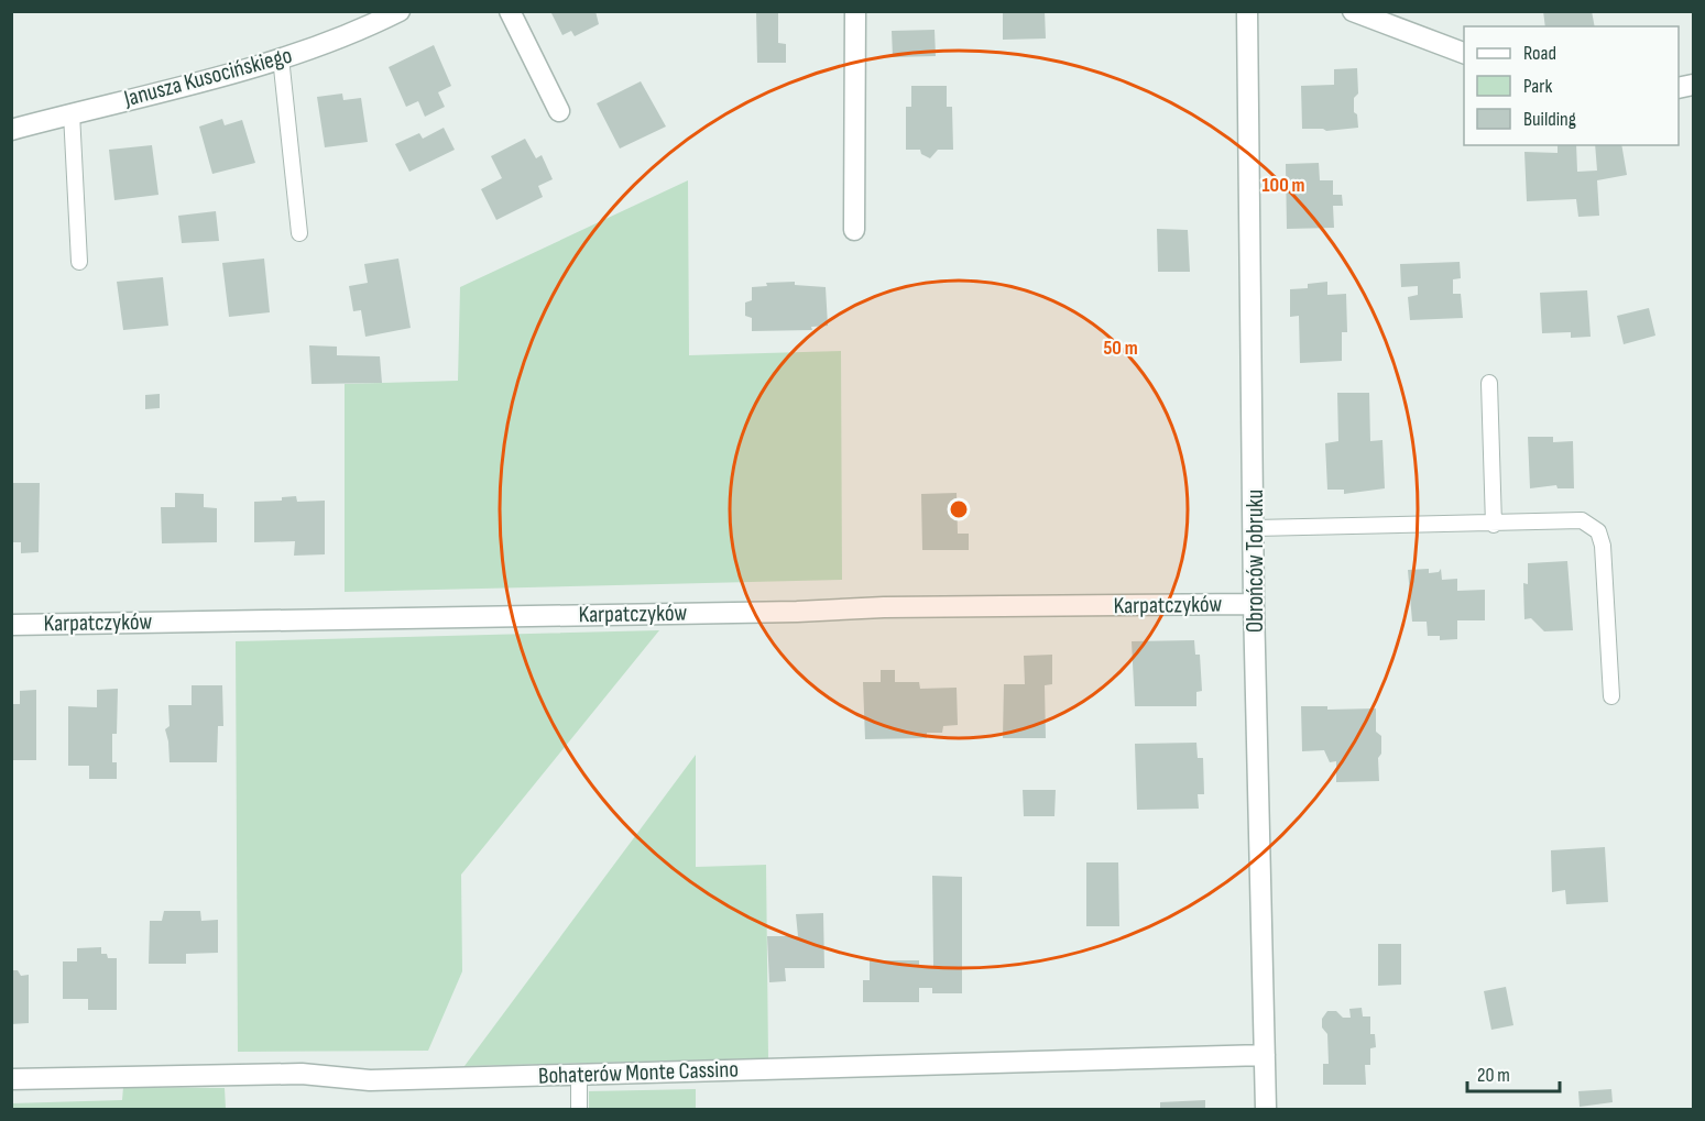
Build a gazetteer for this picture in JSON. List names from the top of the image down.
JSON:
{
  "streets": {
    "street": [
      "Janusza Kusocińskiego",
      "Obrońców Tobruku",
      "Karpatczyków",
      "Bohaterów Monte Cassino"
    ]
  },
  "crossings": [
    ["Obrońców Tobruku", "Karpatczyków"],
    ["Obrońców Tobruku", "Bohaterów Monte Cassino"]
  ],
  "legend": ["Road", "Park", "Building"],
  "scale_bar": "20 m",
  "rings": ["100 m", "50 m"]
}
